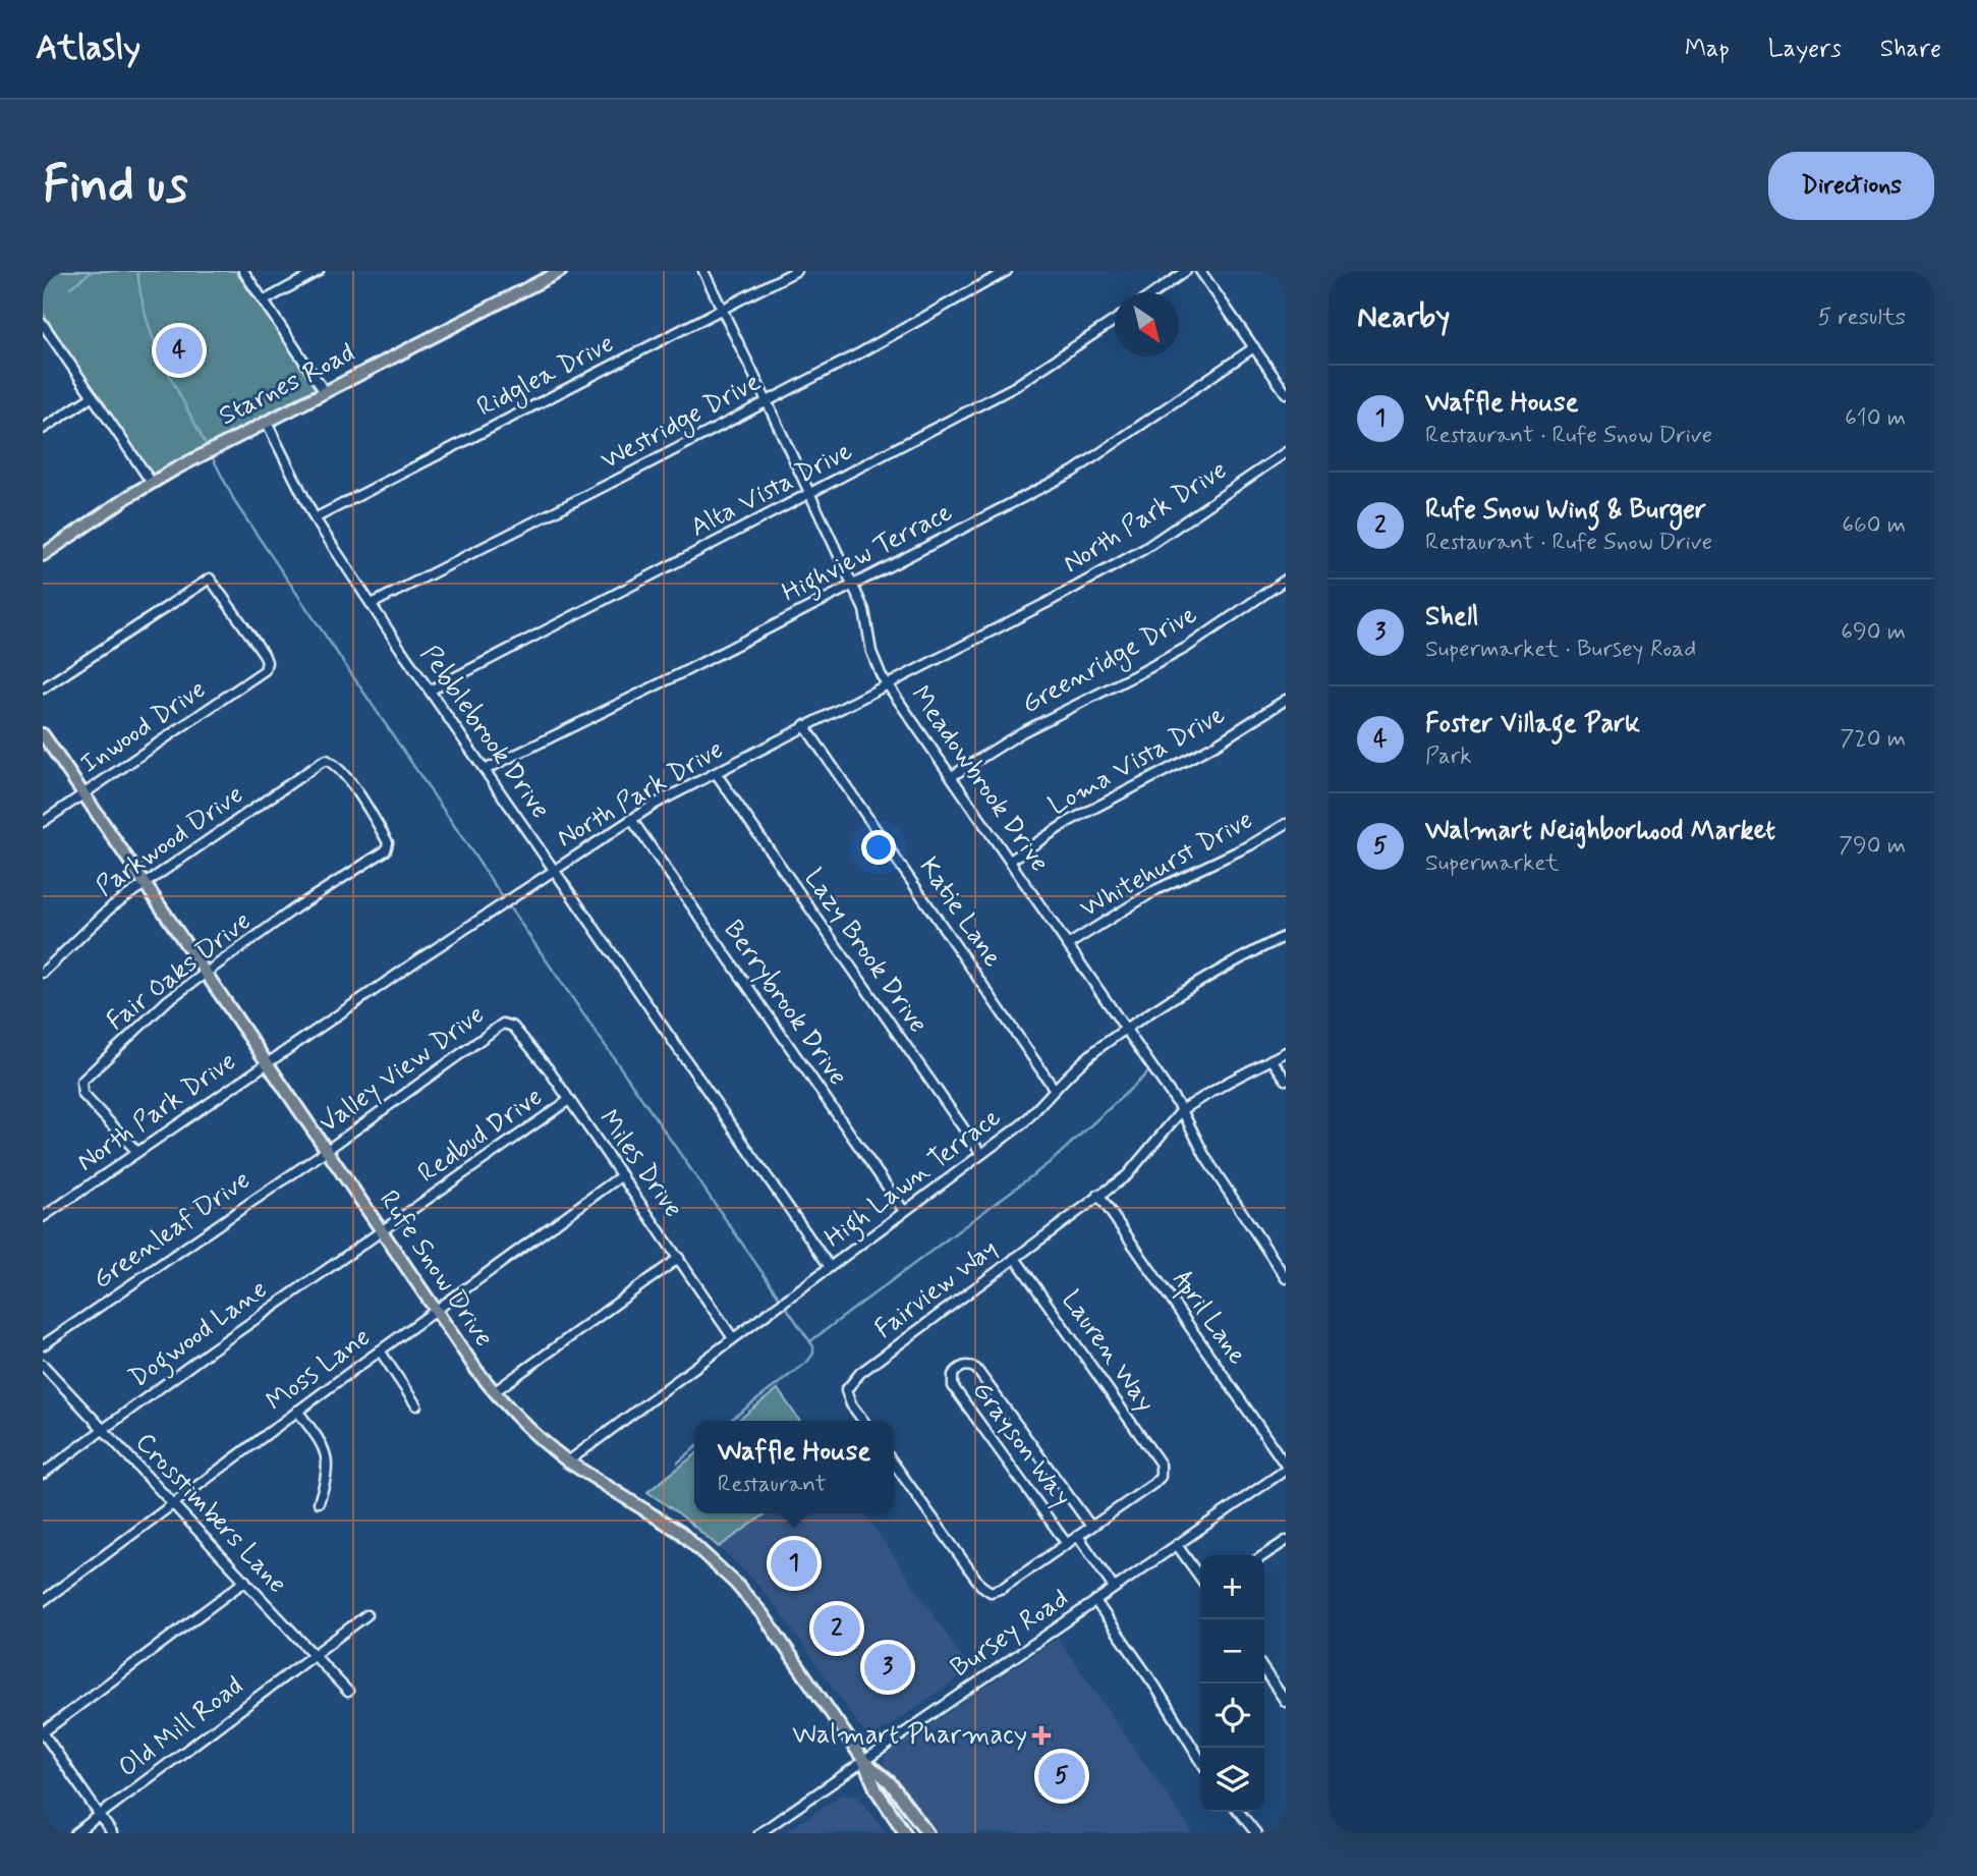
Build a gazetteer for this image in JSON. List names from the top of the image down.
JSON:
{
  "streets": {
    "main road": ["Starnes Road", "Rufe Snow Drive"],
    "street": [
      "Ridglea Drive",
      "Westridge Drive",
      "Alta Vista Drive",
      "North Park Drive",
      "Highview Terrace",
      "Greenridge Drive",
      "Inwood Drive",
      "Pebblebrook Drive",
      "Loma Vista Drive",
      "Meadowbrook Drive",
      "Parkwood Drive",
      "Whitehurst Drive",
      "Katie Lane",
      "Lazy Brook Drive",
      "Fair Oaks Drive",
      "Berrybrook Drive",
      "Valley View Drive",
      "Redbud Drive",
      "Miles Drive",
      "High Lawn Terrace",
      "Greenleaf Drive",
      "Fairview Way",
      "April Lane",
      "Dogwood Lane",
      "Lauren Way",
      "Moss Lane",
      "Grayson Way",
      "Crosstimbers Lane",
      "Bursey Road",
      "Old Mill Road"
    ]
  },
  "crossings": [
    ["Ridglea Drive", "Pebblebrook Drive"],
    ["Ridglea Drive", "Meadowbrook Drive"],
    ["Starnes Road", "Pebblebrook Drive"],
    ["Westridge Drive", "Pebblebrook Drive"],
    ["Westridge Drive", "Meadowbrook Drive"],
    ["Alta Vista Drive", "Pebblebrook Drive"],
    ["Alta Vista Drive", "Meadowbrook Drive"],
    ["North Park Drive", "Pebblebrook Drive"],
    ["North Park Drive", "Meadowbrook Drive"],
    ["North Park Drive", "Katie Lane"],
    ["North Park Drive", "Lazy Brook Drive"],
    ["North Park Drive", "Fair Oaks Drive"],
    ["North Park Drive", "Berrybrook Drive"],
    ["North Park Drive", "Rufe Snow Drive"],
    ["Highview Terrace", "Pebblebrook Drive"],
    ["Highview Terrace", "Meadowbrook Drive"],
    ["Greenridge Drive", "Meadowbrook Drive"],
    ["Inwood Drive", "Rufe Snow Drive"],
    ["Pebblebrook Drive", "High Lawn Terrace"],
    ["Loma Vista Drive", "Meadowbrook Drive"],
    ["Meadowbrook Drive", "Whitehurst Drive"],
    ["Meadowbrook Drive", "High Lawn Terrace"],
    ["Meadowbrook Drive", "Fairview Way"],
    ["Parkwood Drive", "Fair Oaks Drive"],
    ["Parkwood Drive", "Rufe Snow Drive"],
    ["Katie Lane", "High Lawn Terrace"],
    ["Lazy Brook Drive", "High Lawn Terrace"],
    ["Fair Oaks Drive", "Rufe Snow Drive"],
    ["Berrybrook Drive", "High Lawn Terrace"],
    ["Valley View Drive", "Miles Drive"],
    ["Valley View Drive", "Greenleaf Drive"],
    ["Valley View Drive", "Rufe Snow Drive"],
    ["Redbud Drive", "Miles Drive"],
    ["Redbud Drive", "Rufe Snow Drive"],
    ["Redbud Drive", "Dogwood Lane"],
    ["Miles Drive", "High Lawn Terrace"],
    ["Miles Drive", "Moss Lane"],
    ["High Lawn Terrace", "Rufe Snow Drive"],
    ["Greenleaf Drive", "Rufe Snow Drive"],
    ["Rufe Snow Drive", "Dogwood Lane"],
    ["Rufe Snow Drive", "Moss Lane"],
    ["Rufe Snow Drive", "Bursey Road"],
    ["Fairview Way", "April Lane"],
    ["Fairview Way", "Lauren Way"],
    ["April Lane", "Bursey Road"],
    ["Dogwood Lane", "Crosstimbers Lane"],
    ["Lauren Way", "Grayson Way"],
    ["Moss Lane", "Crosstimbers Lane"],
    ["Grayson Way", "Bursey Road"],
    ["Crosstimbers Lane", "Old Mill Road"]
  ],
  "places": {
    "health": ["Walmart Pharmacy"]
  },
  "north": "bottom right",
  "page": {
    "header": "Atlasly",
    "nav": ["Map", "Layers", "Share"],
    "buttons": "Directions",
    "title": "Find us",
    "heading": ["Nearby", "5 results"],
    "pins": [
      "4",
      "1",
      "2",
      "3",
      "5"
    ],
    "list": [
      {
        "mark": "1",
        "name": "Waffle House",
        "note": "Restaurant · Rufe Snow Drive",
        "value": "610 m"
      },
      {
        "mark": "2",
        "name": "Rufe Snow Wing & Burger",
        "note": "Restaurant · Rufe Snow Drive",
        "value": "660 m"
      },
      {
        "mark": "3",
        "name": "Shell",
        "note": "Supermarket · Bursey Road",
        "value": "690 m"
      },
      {
        "mark": "4",
        "name": "Foster Village Park",
        "note": "Park",
        "value": "720 m"
      },
      {
        "mark": "5",
        "name": "Walmart Neighborhood Market",
        "note": "Supermarket",
        "value": "790 m"
      }
    ],
    "popup": ["Waffle House", "Restaurant"],
    "map_buttons": ["+", "−"]
  }
}
